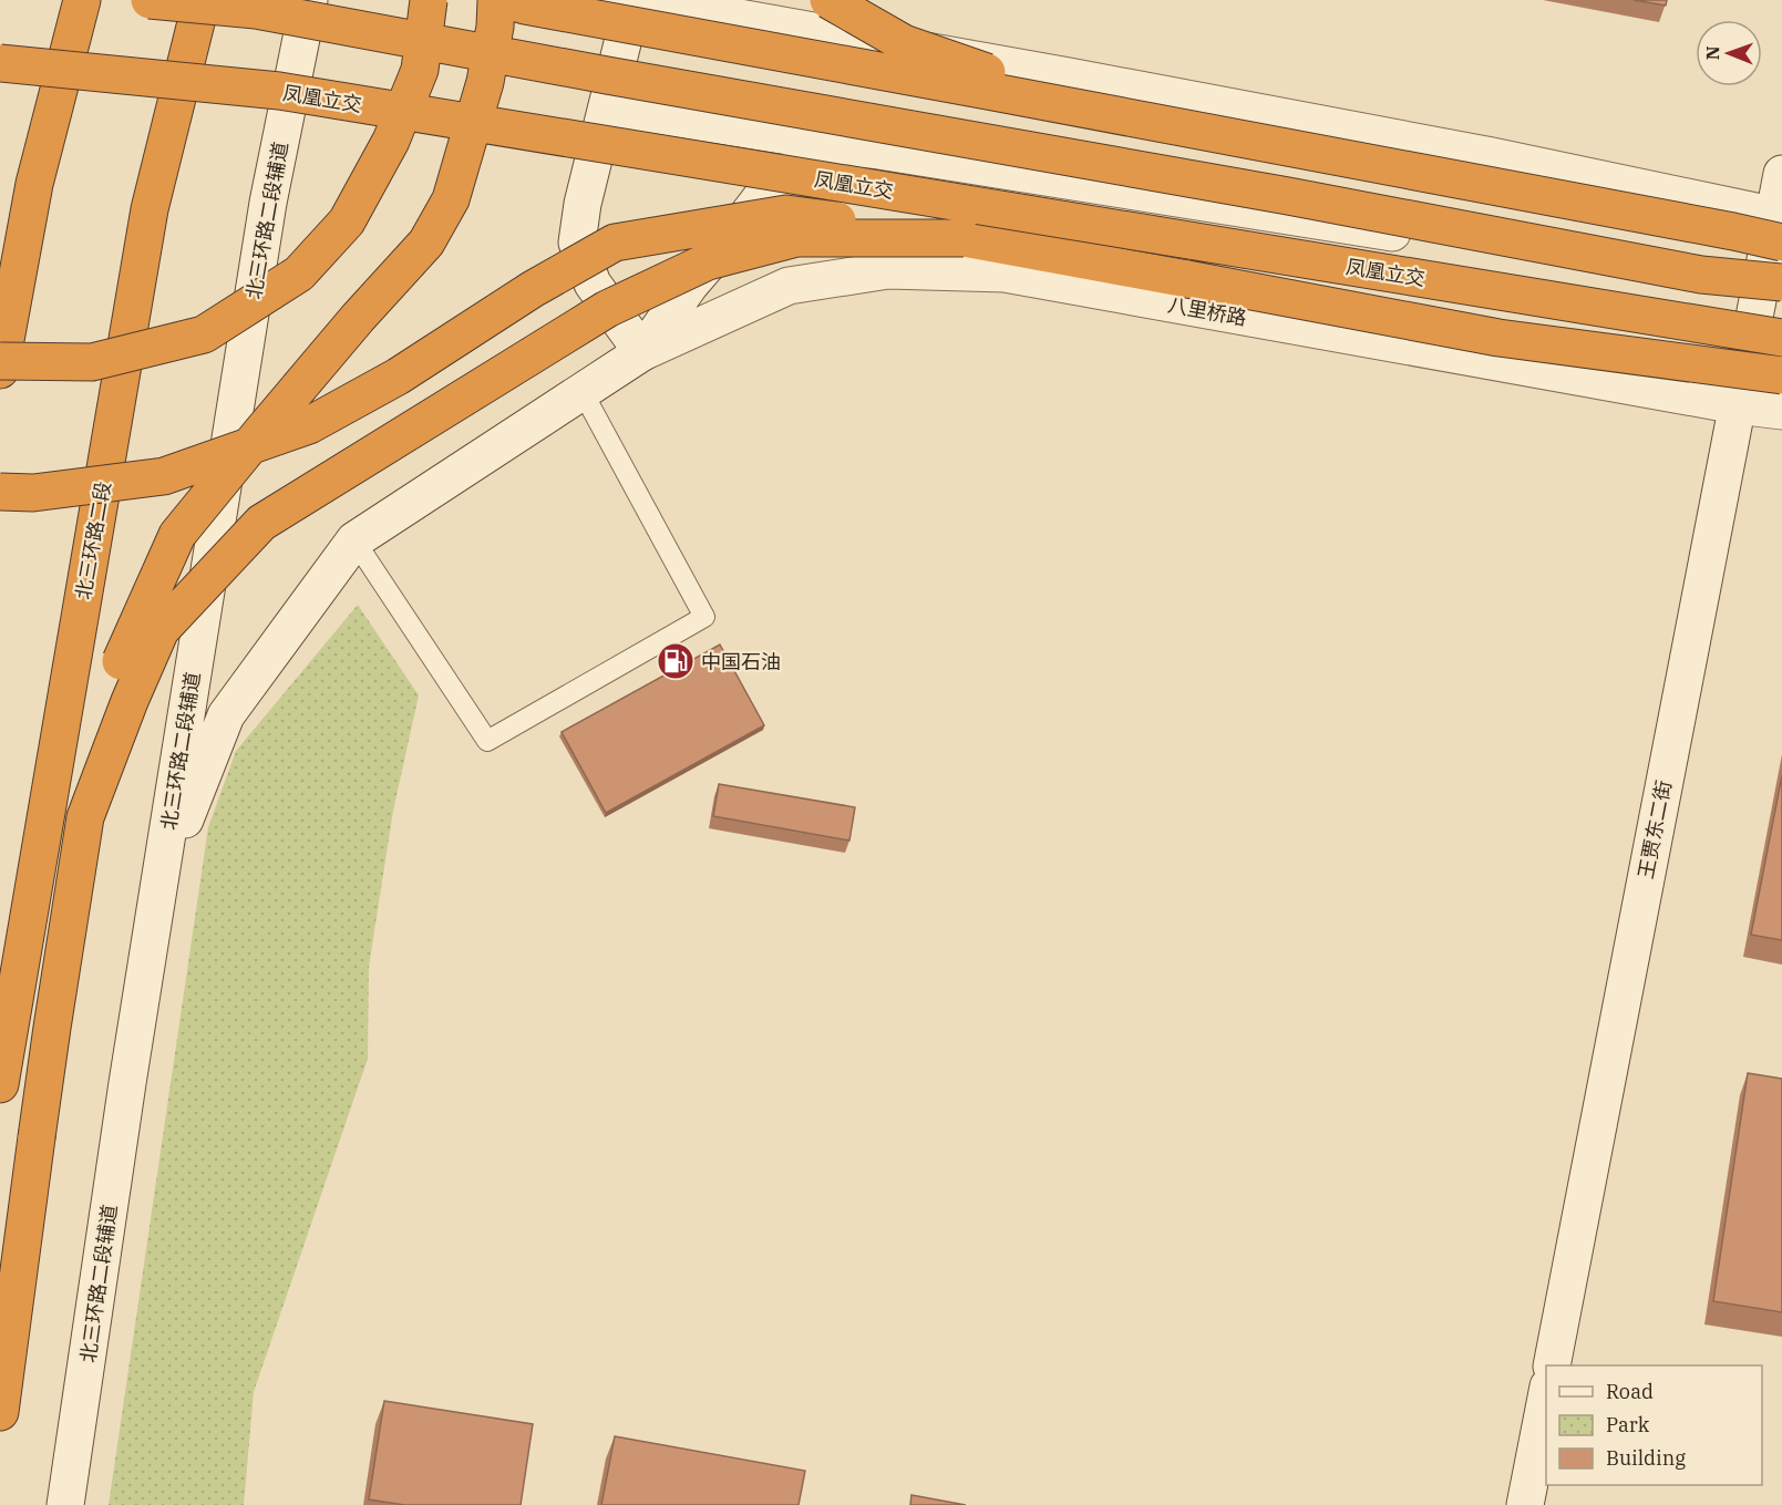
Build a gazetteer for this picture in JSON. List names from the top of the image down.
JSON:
{
  "streets": {
    "highway": ["凤凰立交", "北三环路二段"],
    "street": ["北三环路二段辅道", "八里桥路", "王贾东二街"]
  },
  "crossings": [
    ["八里桥路", "王贾东二街"]
  ],
  "places": {
    "fuel station": ["中国石油"]
  },
  "legend": ["Road", "Park", "Building"],
  "north": "left"
}
